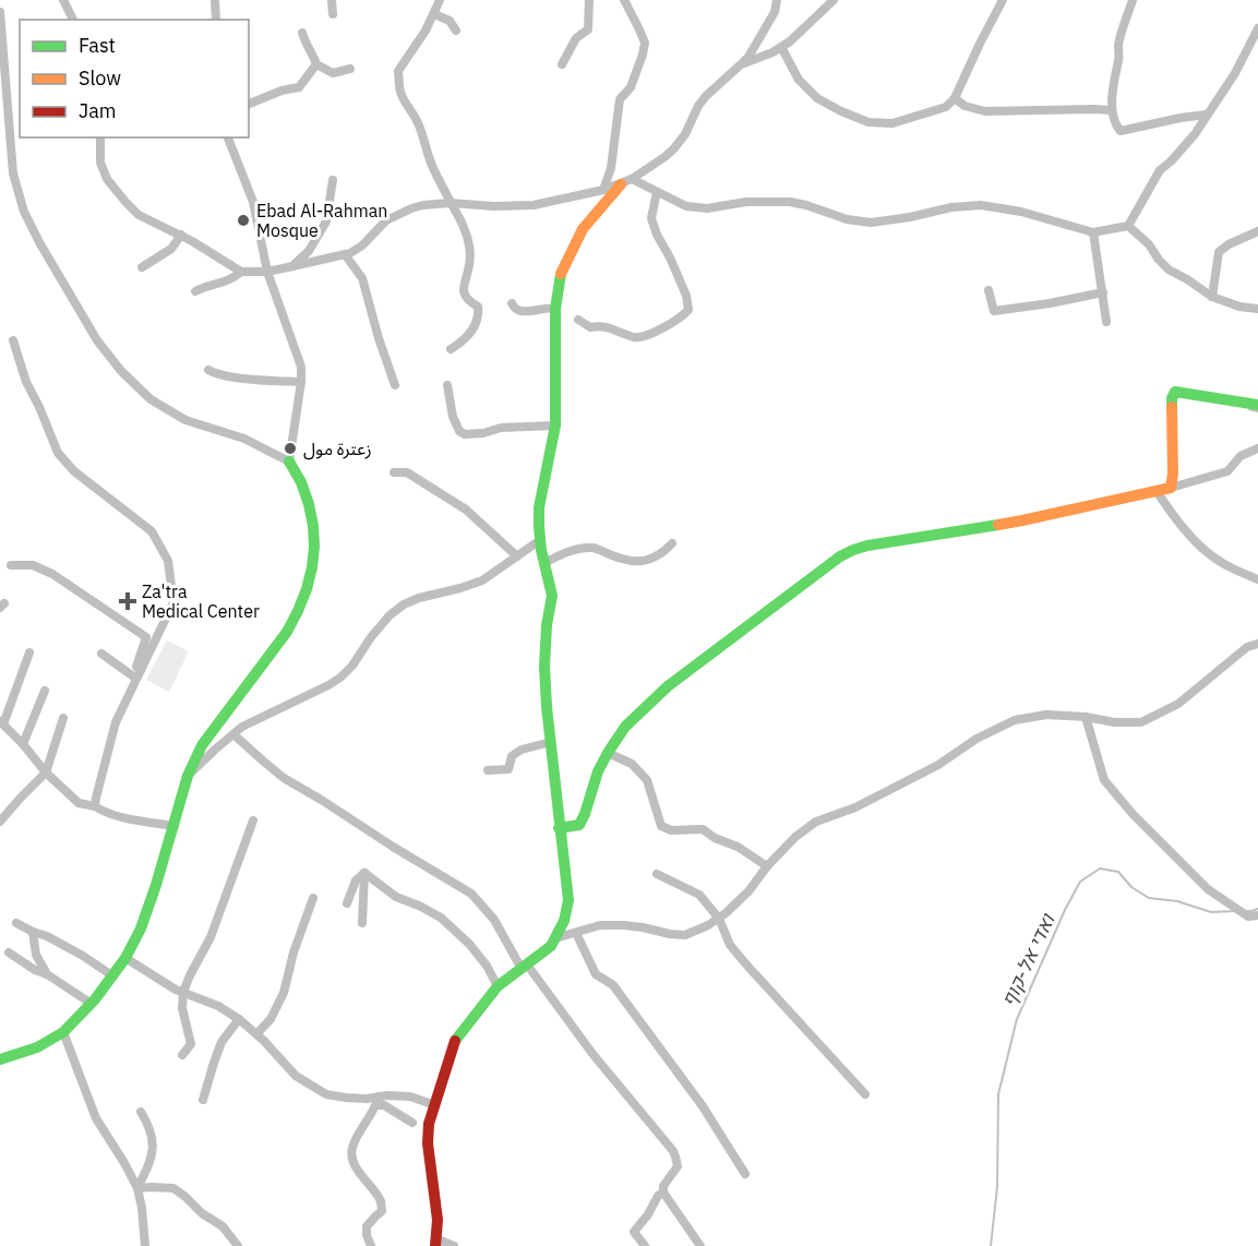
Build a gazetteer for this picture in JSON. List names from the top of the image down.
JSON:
{
  "water": ["ואדי אל-קוף"],
  "places": {
    "other": ["Ebad Al-Rahman Mosque", "زعترة مول"],
    "health": ["Za'tra Medical Center"]
  },
  "legend": ["Fast", "Slow", "Jam"]
}
